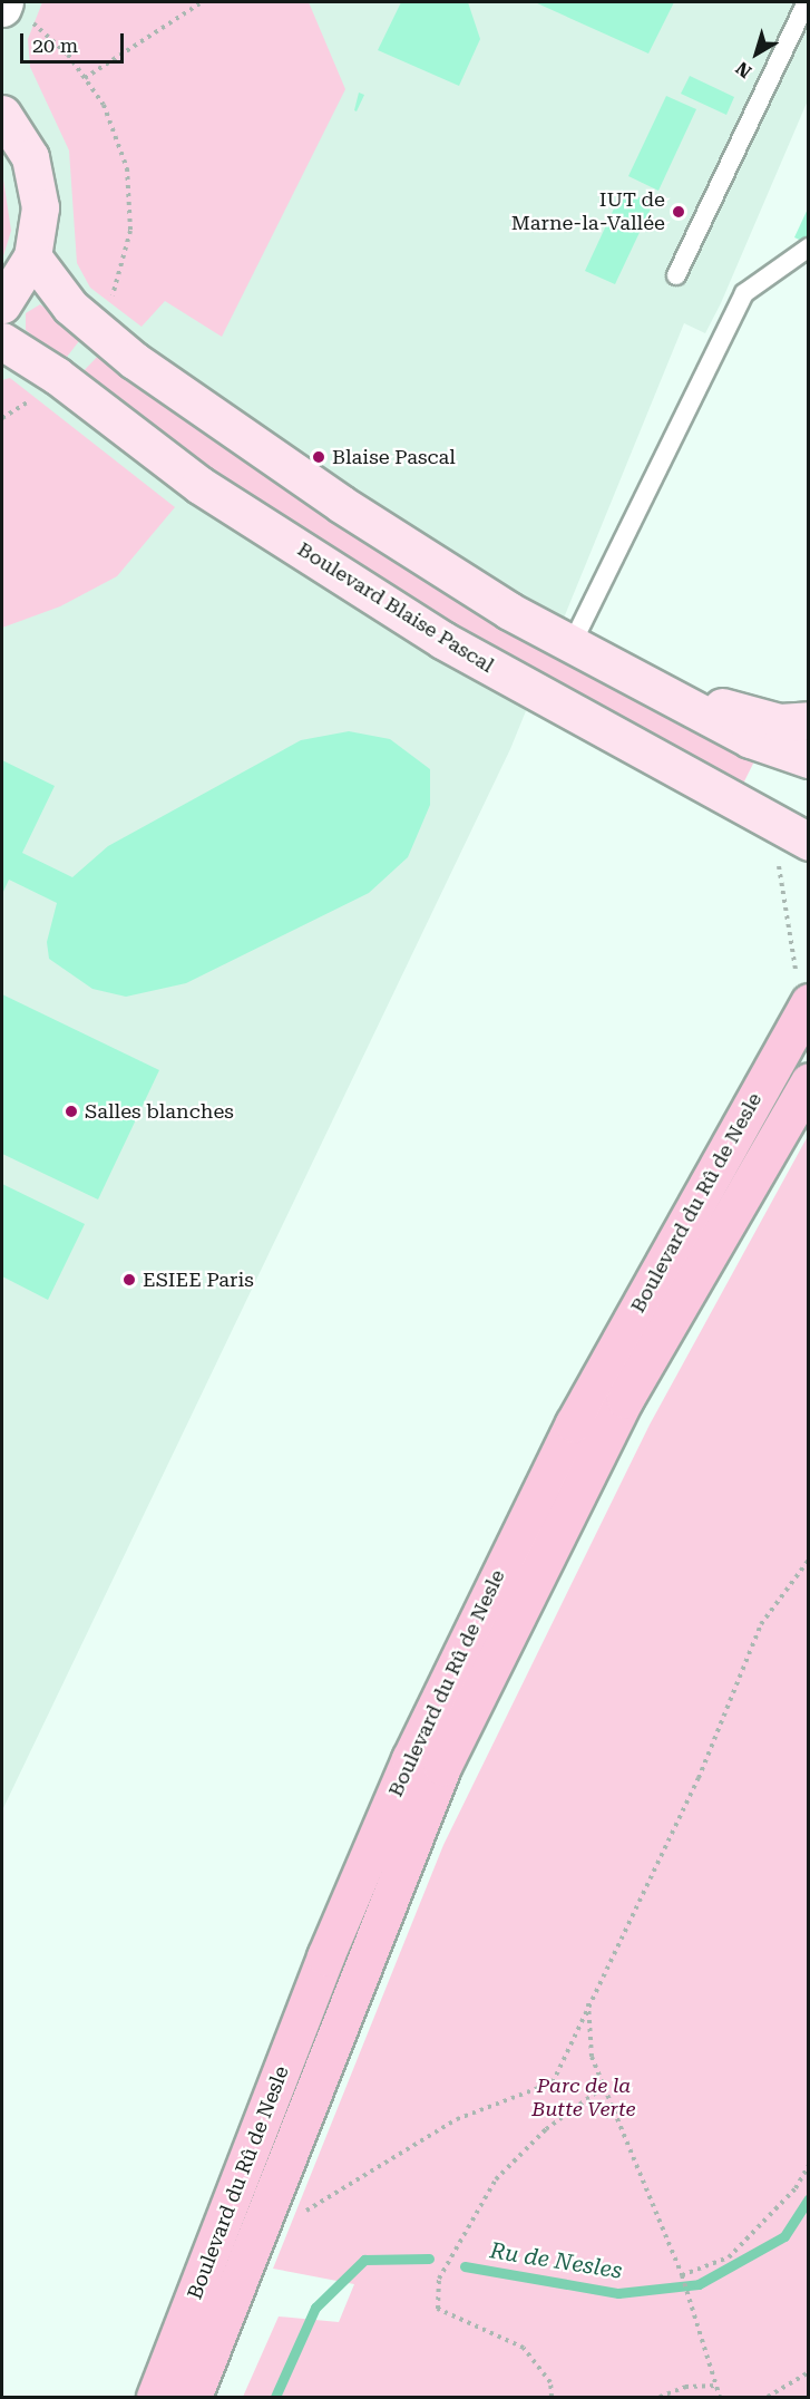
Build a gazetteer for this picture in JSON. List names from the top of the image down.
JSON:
{
  "streets": {
    "main road": ["Boulevard du Rû de Nesle"],
    "street": ["Boulevard Blaise Pascal"]
  },
  "water": ["Ru de Nesles"],
  "parks": ["Parc de la Butte Verte"],
  "places": [
    "IUT de Marne-la-Vallée",
    "Blaise Pascal",
    "Salles blanches",
    "ESIEE Paris"
  ],
  "scale_bar": "20 m",
  "north": "bottom left"
}
